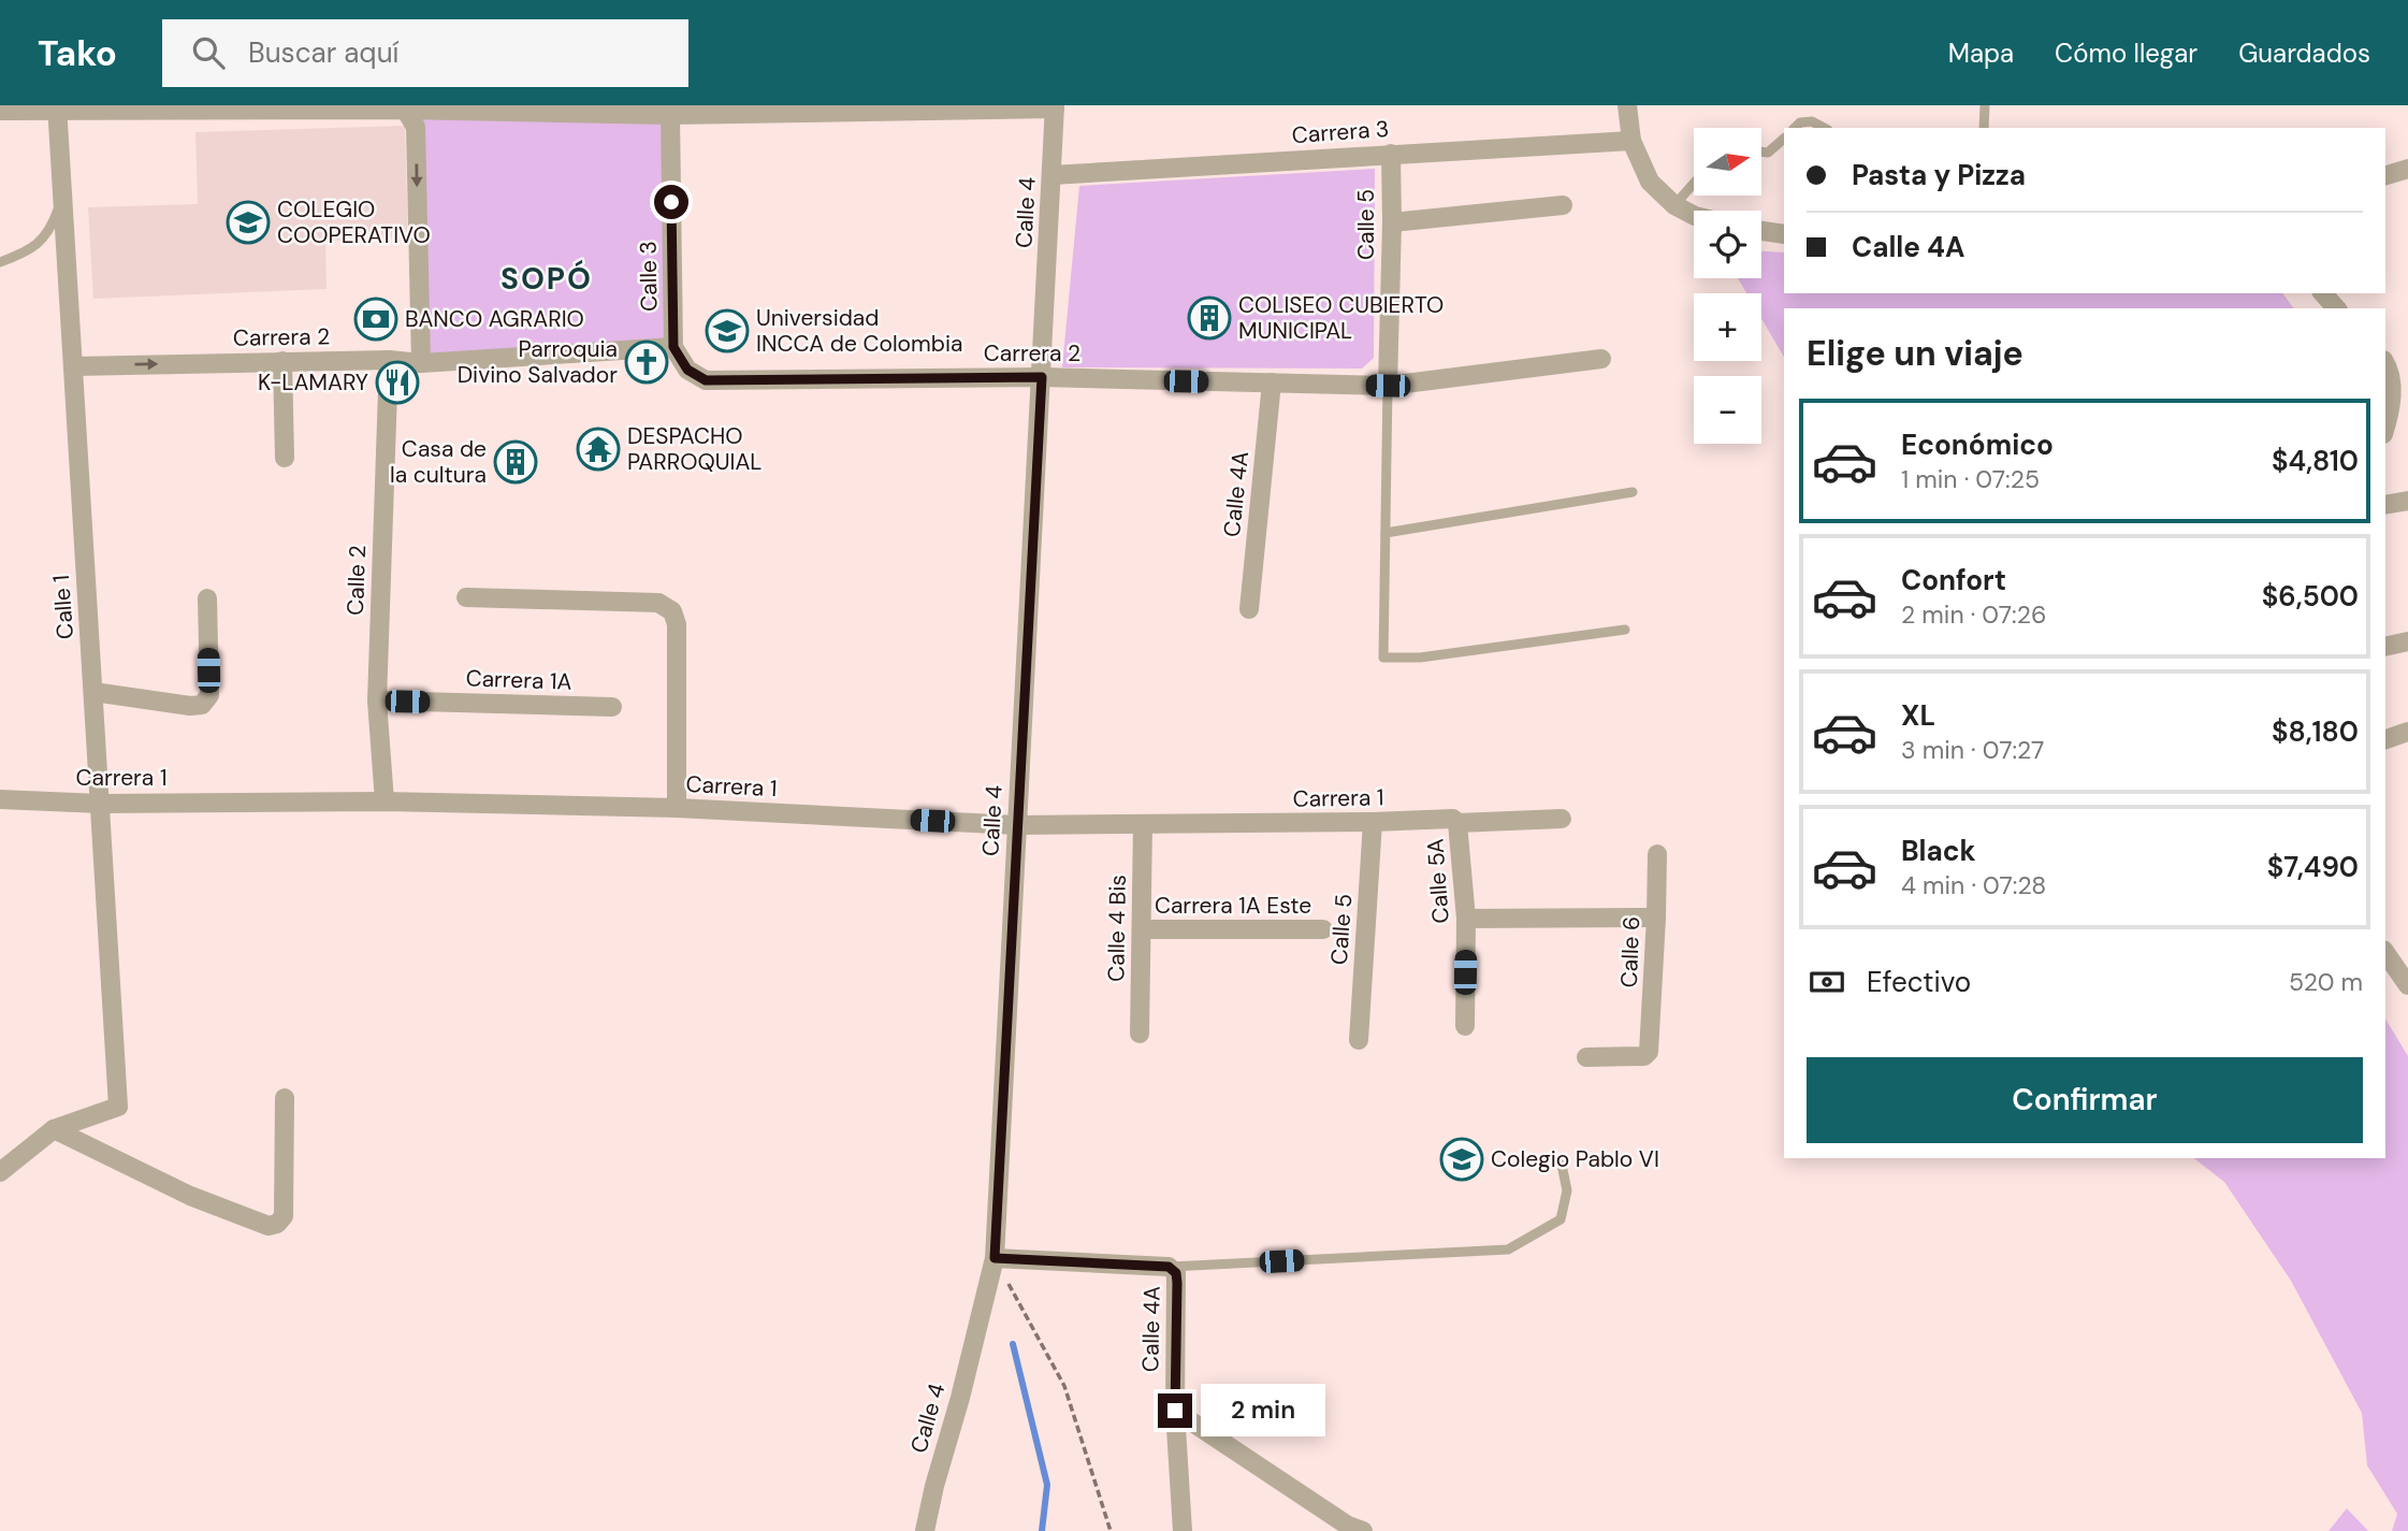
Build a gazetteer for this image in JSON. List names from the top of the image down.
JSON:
{
  "streets": {
    "street": [
      "Carrera 3",
      "Calle 4",
      "Calle 5",
      "Calle 3",
      "Carrera 2",
      "Calle 4A",
      "Calle 2",
      "Calle 1",
      "Carrera 1A",
      "Carrera 1",
      "Calle 5A",
      "Carrera 1A Este",
      "Calle 4 Bis",
      "Calle 6"
    ]
  },
  "crossings": [
    ["Carrera 3", "Calle 4"],
    ["Carrera 3", "Calle 5"],
    ["Calle 4", "Carrera 2"],
    ["Calle 4", "Carrera 1"],
    ["Calle 5", "Carrera 2"],
    ["Calle 5", "Carrera 1"],
    ["Calle 3", "Carrera 2"],
    ["Carrera 2", "Calle 4A"],
    ["Carrera 2", "Calle 2"],
    ["Carrera 2", "Calle 1"],
    ["Calle 2", "Carrera 1A"],
    ["Calle 2", "Carrera 1"],
    ["Calle 1", "Carrera 1"],
    ["Carrera 1", "Calle 5A"],
    ["Carrera 1", "Calle 4 Bis"],
    ["Carrera 1A Este", "Calle 4 Bis"]
  ],
  "districts": ["SOPÓ"],
  "places": {
    "school or university": ["COLEGIO COOPERATIVO", "Universidad INCCA de Colombia", "Colegio Pablo VI"],
    "building": ["COLISEO CUBIERTO MUNICIPAL", "Casa de la cultura"],
    "bank": ["BANCO AGRARIO"],
    "church": ["Parroquia Divino Salvador"],
    "restaurant": ["K-LAMARY"],
    "temple": ["DESPACHO PARROQUIAL"]
  },
  "north": "right",
  "page": {
    "header": "Tako",
    "search": "Buscar aquí",
    "nav": ["Mapa", "Cómo llegar", "Guardados"],
    "map_buttons": ["+", "−"],
    "banner": ["Pasta y Pizza", "Calle 4A"],
    "heading": "Elige un viaje",
    "list": [
      {
        "name": "Económico",
        "note": "1 min · 07:25",
        "value": "$4,810"
      },
      {
        "name": "Confort",
        "note": "2 min · 07:26",
        "value": "$6,500"
      },
      {
        "name": "XL",
        "note": "3 min · 07:27",
        "value": "$8,180"
      },
      {
        "name": "Black",
        "note": "4 min · 07:28",
        "value": "$7,490"
      }
    ],
    "pay": ["Efectivo", "520 m"],
    "buttons": "Confirmar",
    "bubble": "2 min"
  }
}
